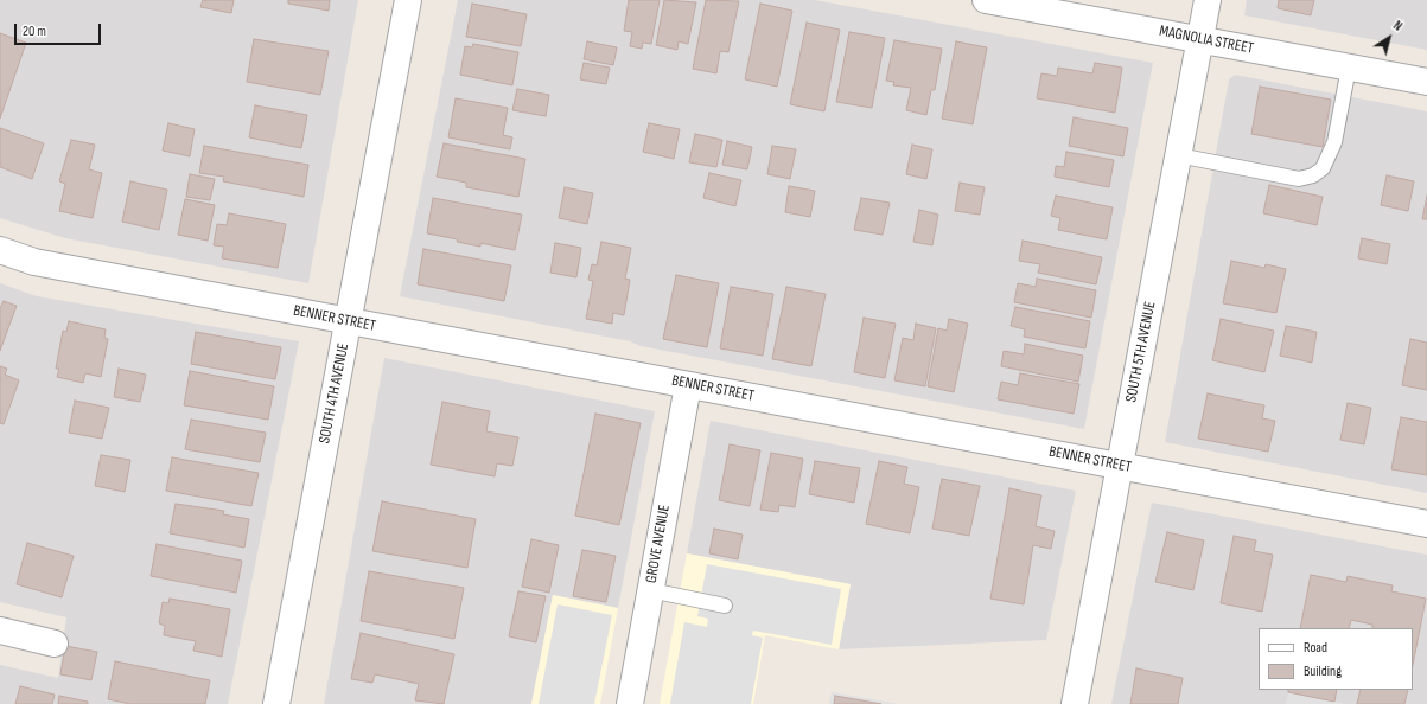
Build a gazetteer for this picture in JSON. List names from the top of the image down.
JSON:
{
  "streets": {
    "street": [
      "MAGNOLIA STREET",
      "BENNER STREET",
      "SOUTH 5TH AVENUE",
      "SOUTH 4TH AVENUE",
      "GROVE AVENUE"
    ]
  },
  "crossings": [
    ["MAGNOLIA STREET", "SOUTH 5TH AVENUE"],
    ["BENNER STREET", "SOUTH 5TH AVENUE"],
    ["BENNER STREET", "SOUTH 4TH AVENUE"],
    ["BENNER STREET", "GROVE AVENUE"]
  ],
  "legend": ["Road", "Building"],
  "scale_bar": "20 m",
  "north": "top right"
}
